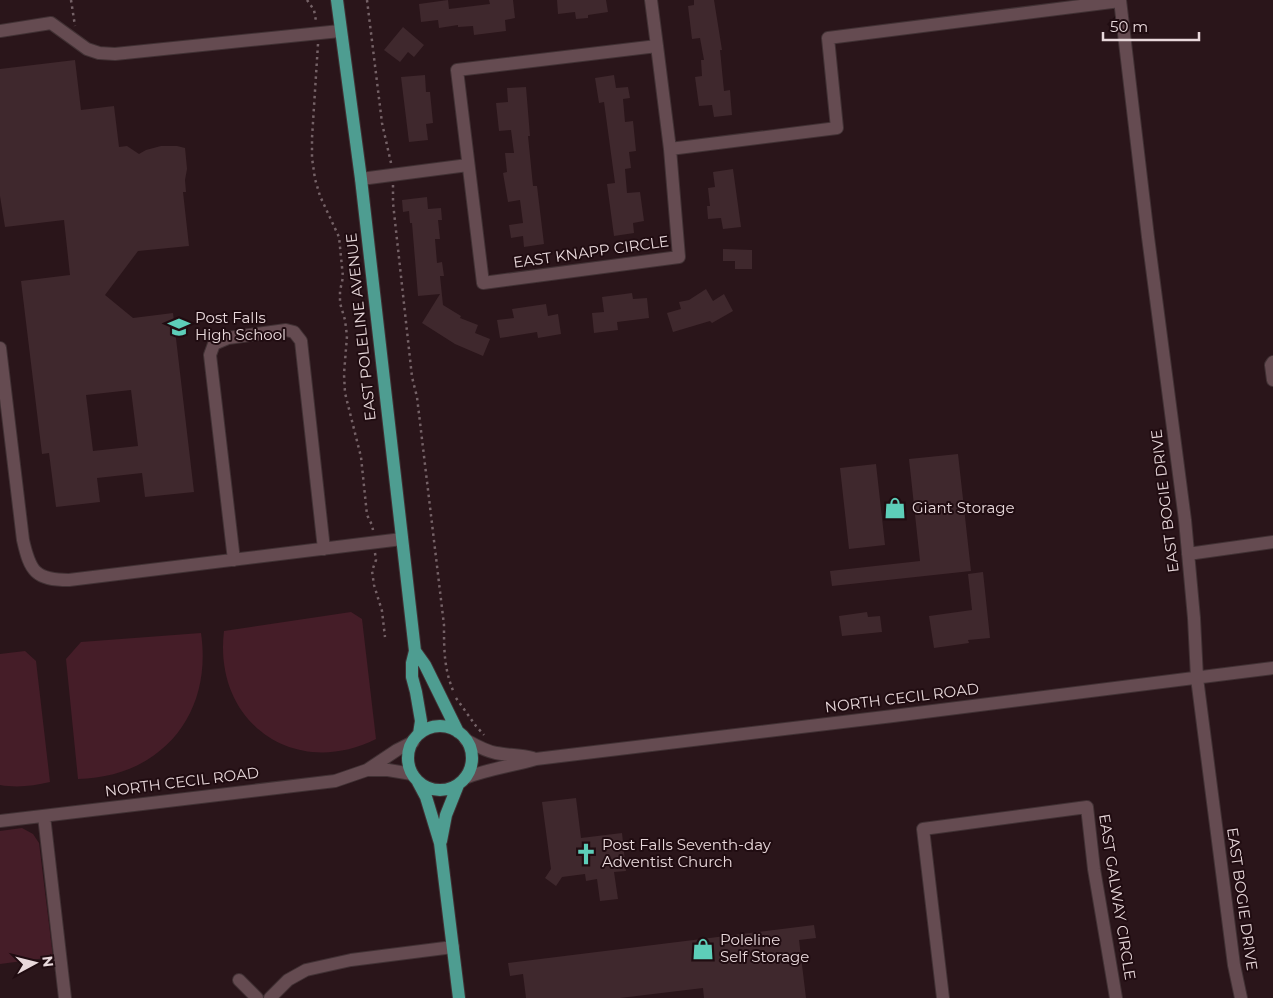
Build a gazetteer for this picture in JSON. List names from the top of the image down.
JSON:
{
  "streets": {
    "main road": ["EAST POLELINE AVENUE"],
    "street": [
      "EAST KNAPP CIRCLE",
      "EAST BOGIE DRIVE",
      "NORTH CECIL ROAD",
      "EAST GALWAY CIRCLE"
    ]
  },
  "crossings": [
    ["EAST POLELINE AVENUE", "NORTH CECIL ROAD"],
    ["EAST BOGIE DRIVE", "NORTH CECIL ROAD"]
  ],
  "places": {
    "school or university": ["Post Falls High School"],
    "shop": ["Giant Storage", "Poleline Self Storage"],
    "church": ["Post Falls Seventh-day Adventist Church"]
  },
  "scale_bar": "50 m",
  "north": "right"
}
